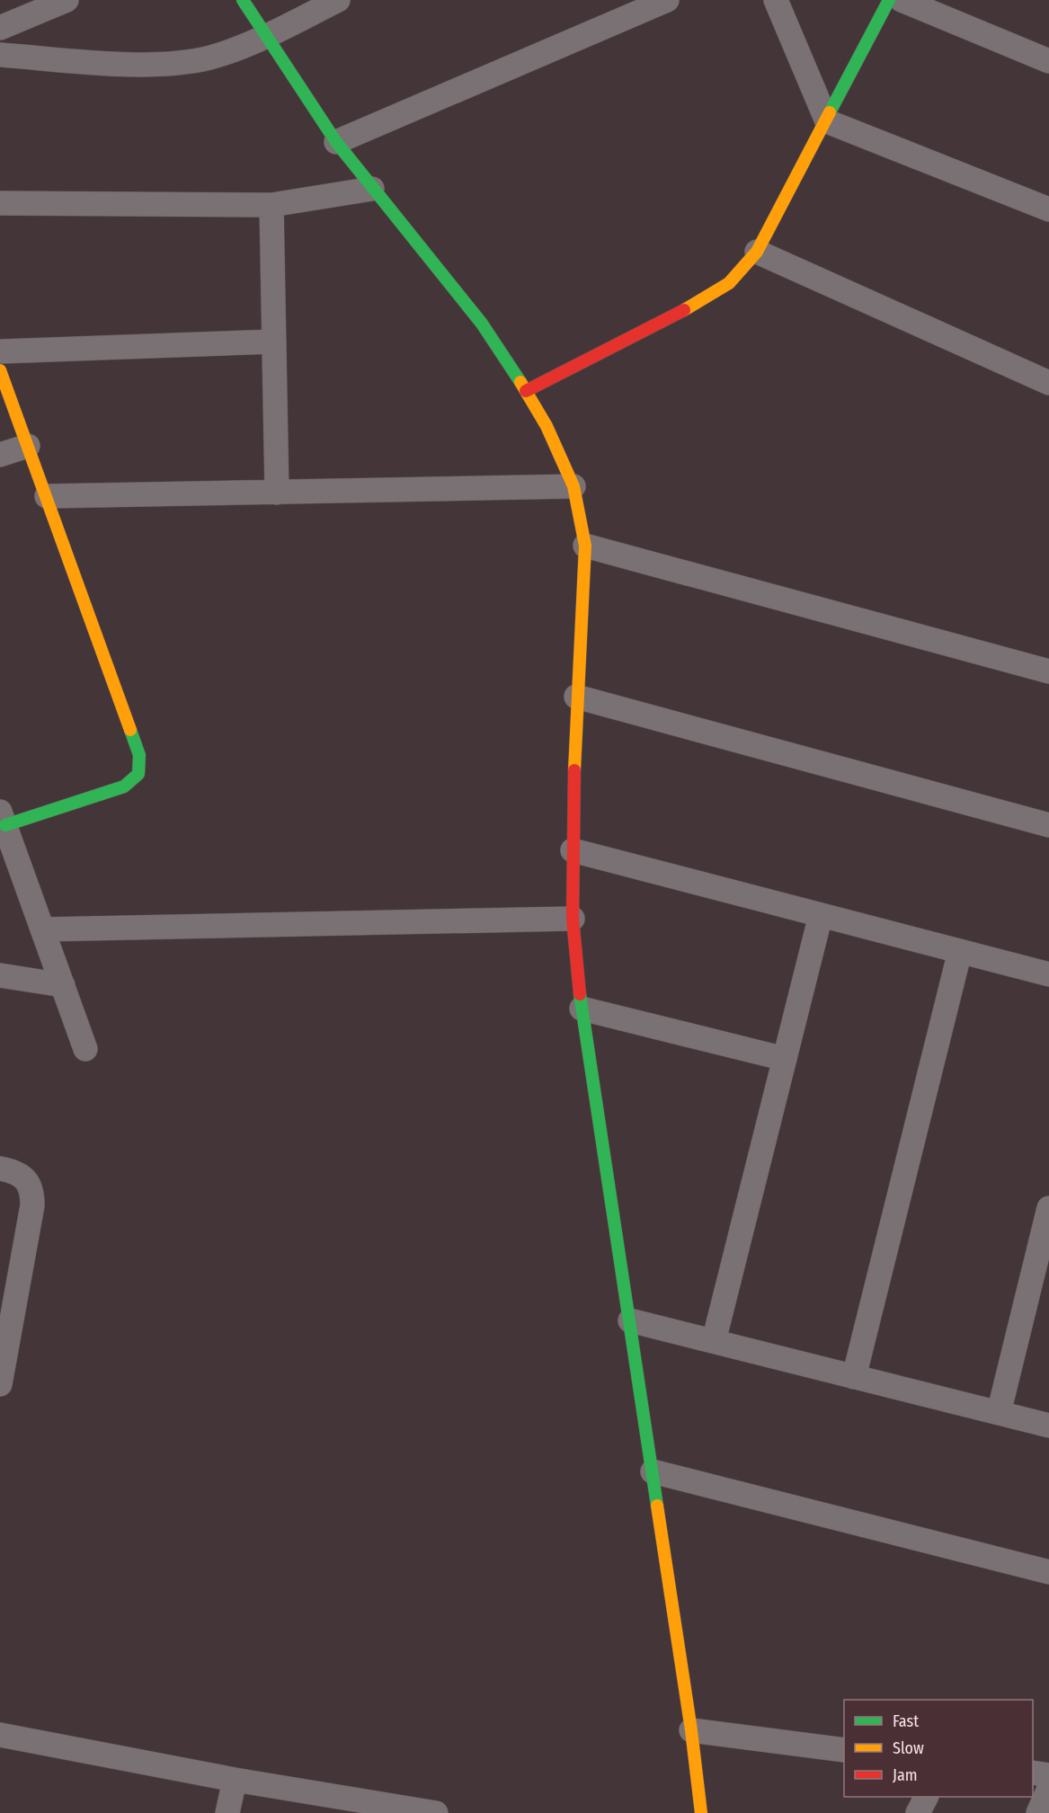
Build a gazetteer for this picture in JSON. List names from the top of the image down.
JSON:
{
  "legend": ["Fast", "Slow", "Jam"]
}
